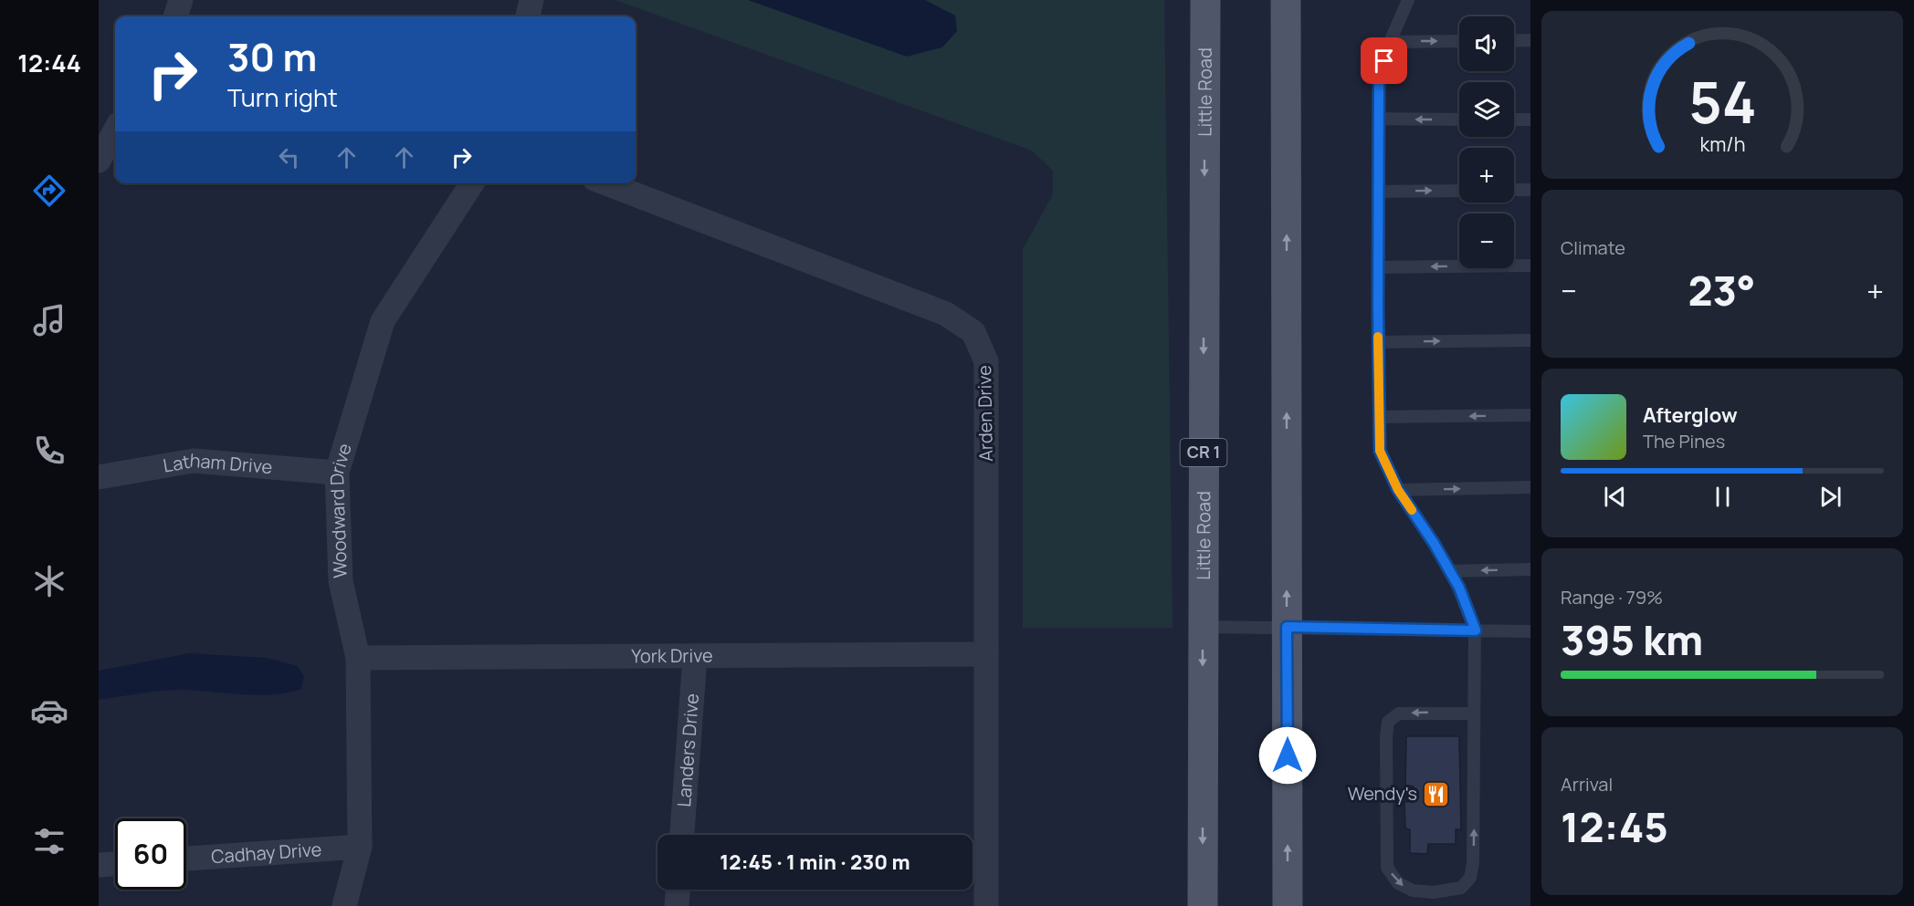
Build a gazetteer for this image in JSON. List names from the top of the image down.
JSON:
{
  "streets": {
    "main road": ["Little Road", "CR 1"],
    "street": [
      "Arden Drive",
      "Latham Drive",
      "Woodward Drive",
      "York Drive",
      "Landers Drive",
      "Cadhay Drive"
    ]
  },
  "crossings": [
    ["Arden Drive", "York Drive"],
    ["Latham Drive", "Woodward Drive"],
    ["Woodward Drive", "York Drive"],
    ["Woodward Drive", "Cadhay Drive"],
    ["York Drive", "Landers Drive"]
  ],
  "places": {
    "restaurant": ["Wendy's"]
  },
  "page": {
    "tabs": "12:44",
    "map_buttons": ["+", "−"],
    "turn": ["30 m", "Turn right"],
    "tile": [
      "Climate",
      ["Range · 79%", "395 km"],
      ["Arrival", "12:45"]
    ],
    "heat": ["−", "23°", "+"],
    "song": ["Afterglow", "The Pines"],
    "limit": "60",
    "trip": "12:45 · 1 min · 230 m",
    "gauge": ["54", "km/h"]
  }
}
